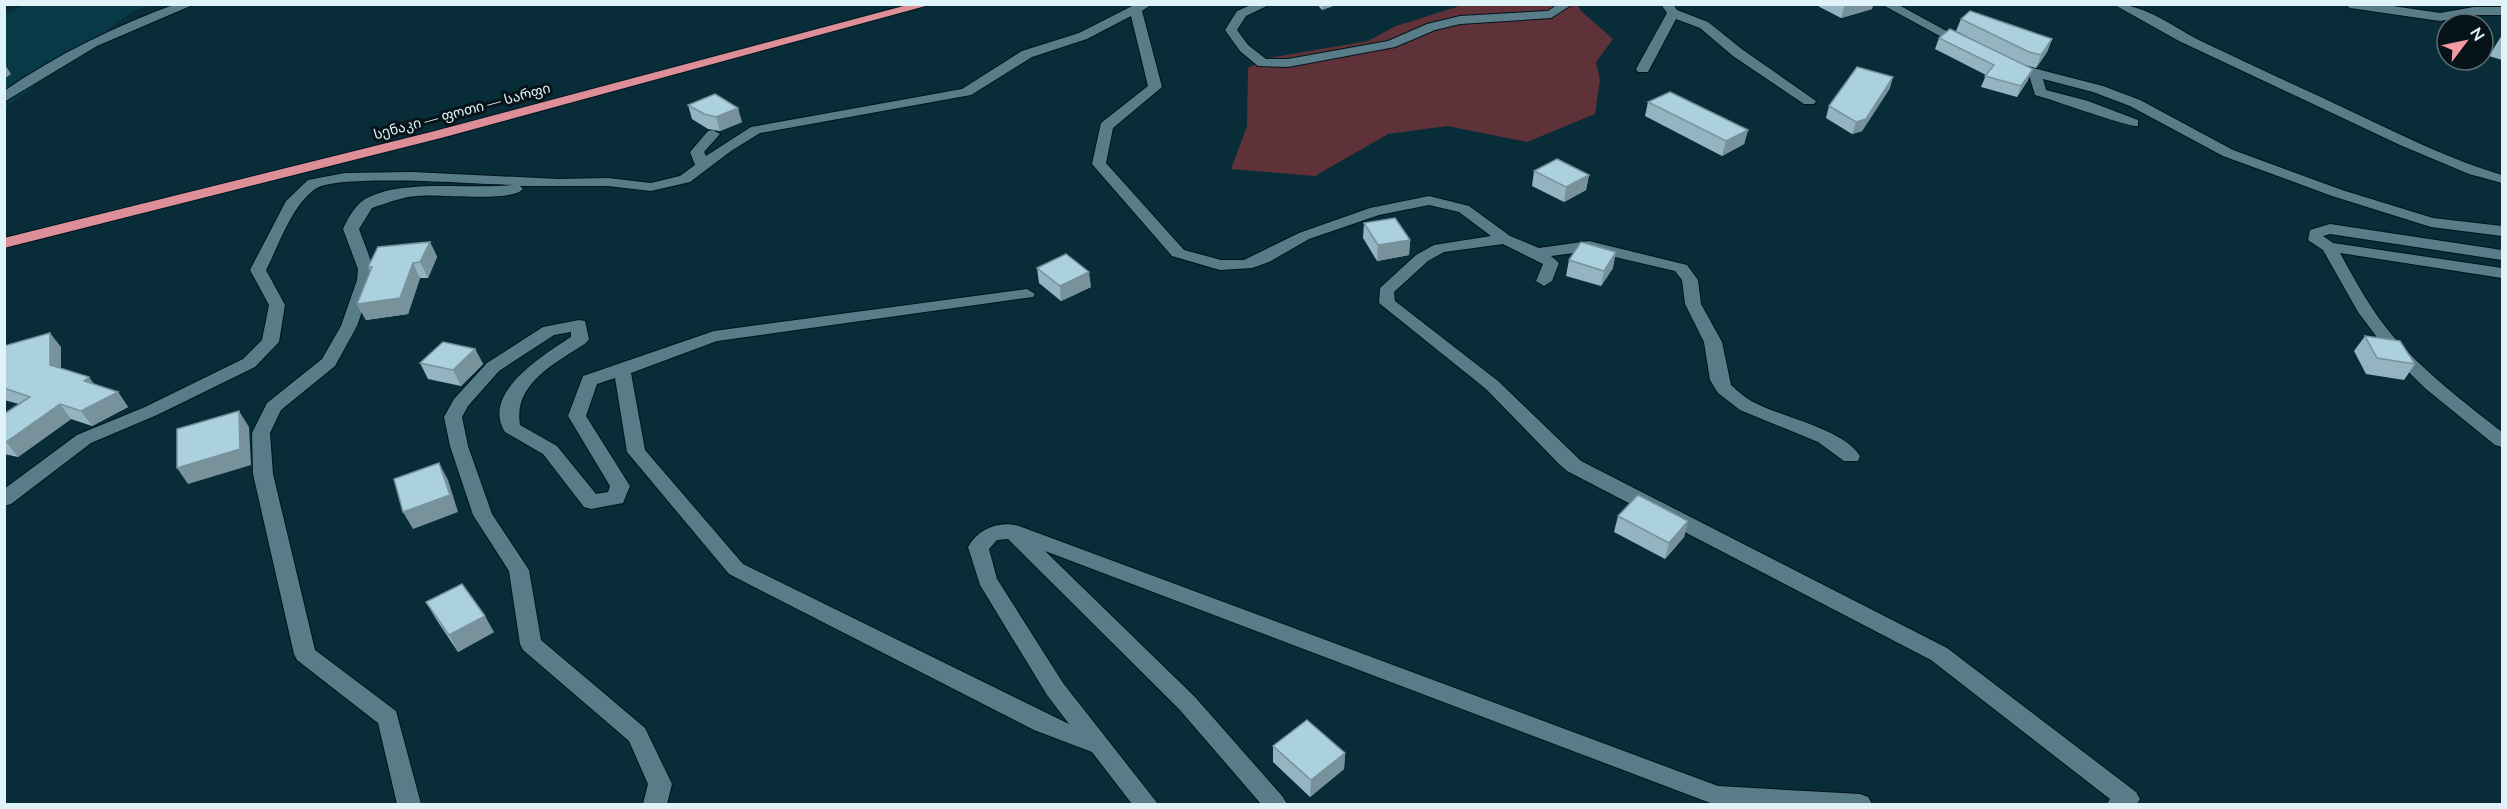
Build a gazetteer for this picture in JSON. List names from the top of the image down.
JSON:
{
  "streets": {
    "highway": ["სენაკი — ფოთი — სარფი"]
  },
  "north": "top right"
}
